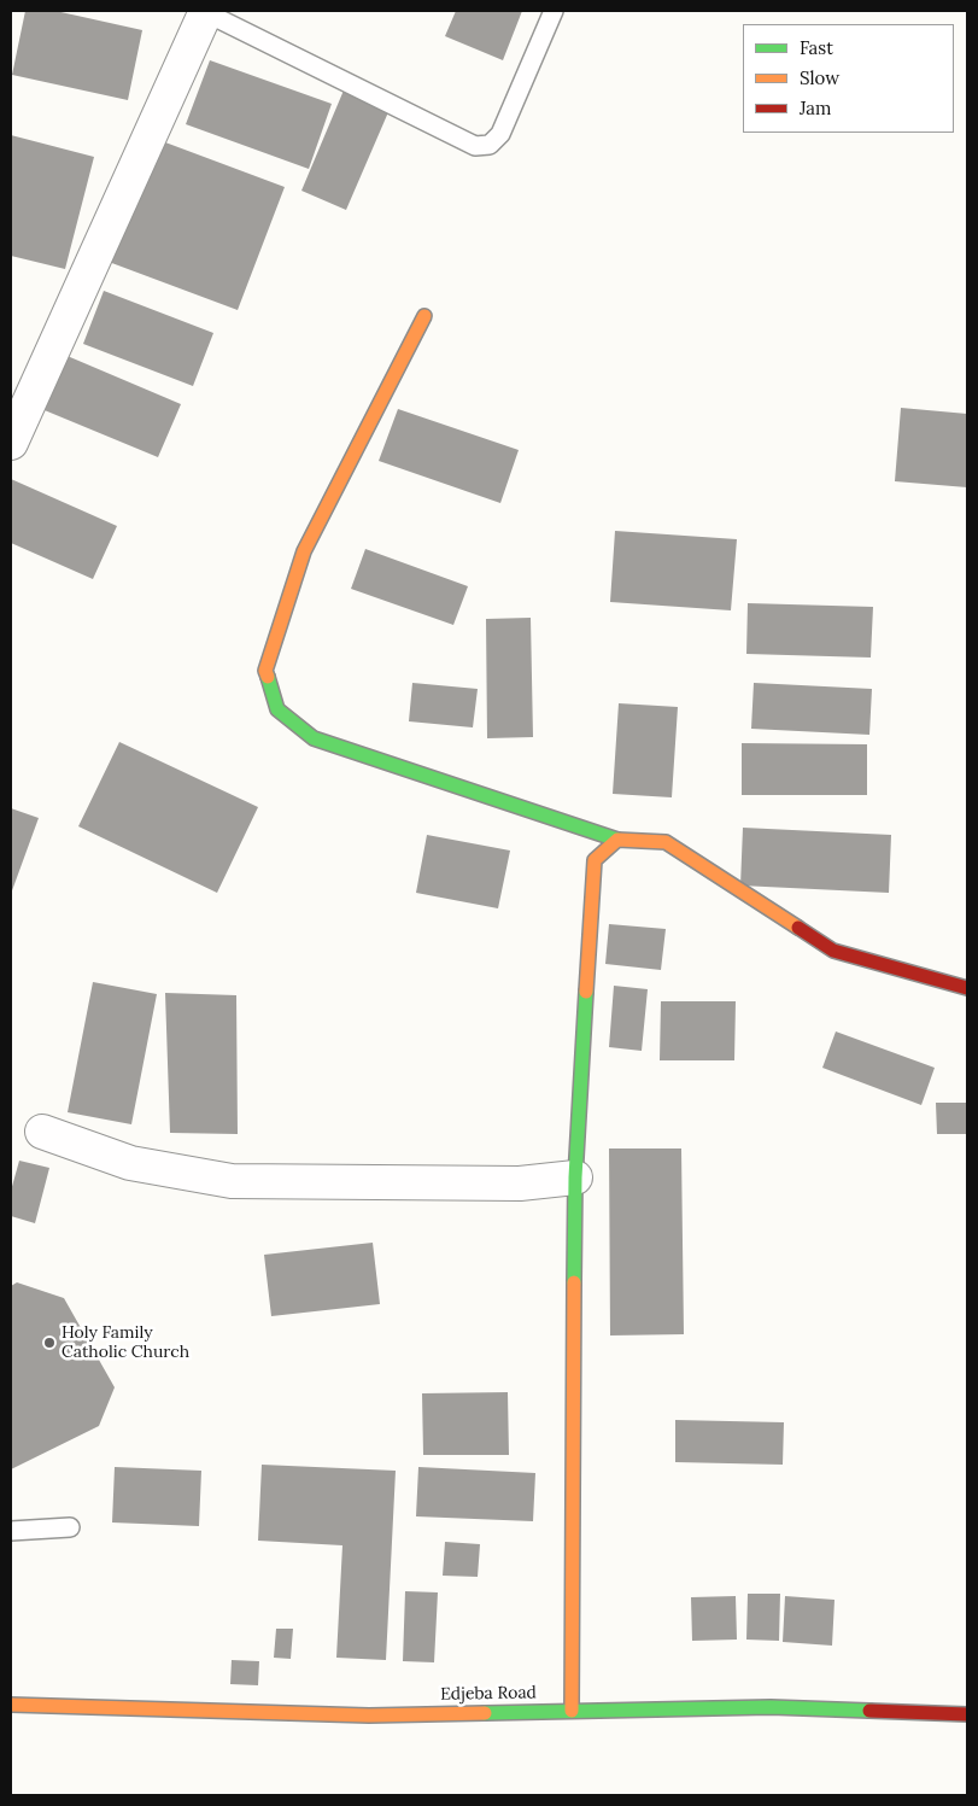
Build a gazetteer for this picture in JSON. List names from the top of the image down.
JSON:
{
  "streets": {
    "street": ["Edjeba Road"]
  },
  "places": ["Holy Family Catholic Church"],
  "legend": ["Fast", "Slow", "Jam"]
}
